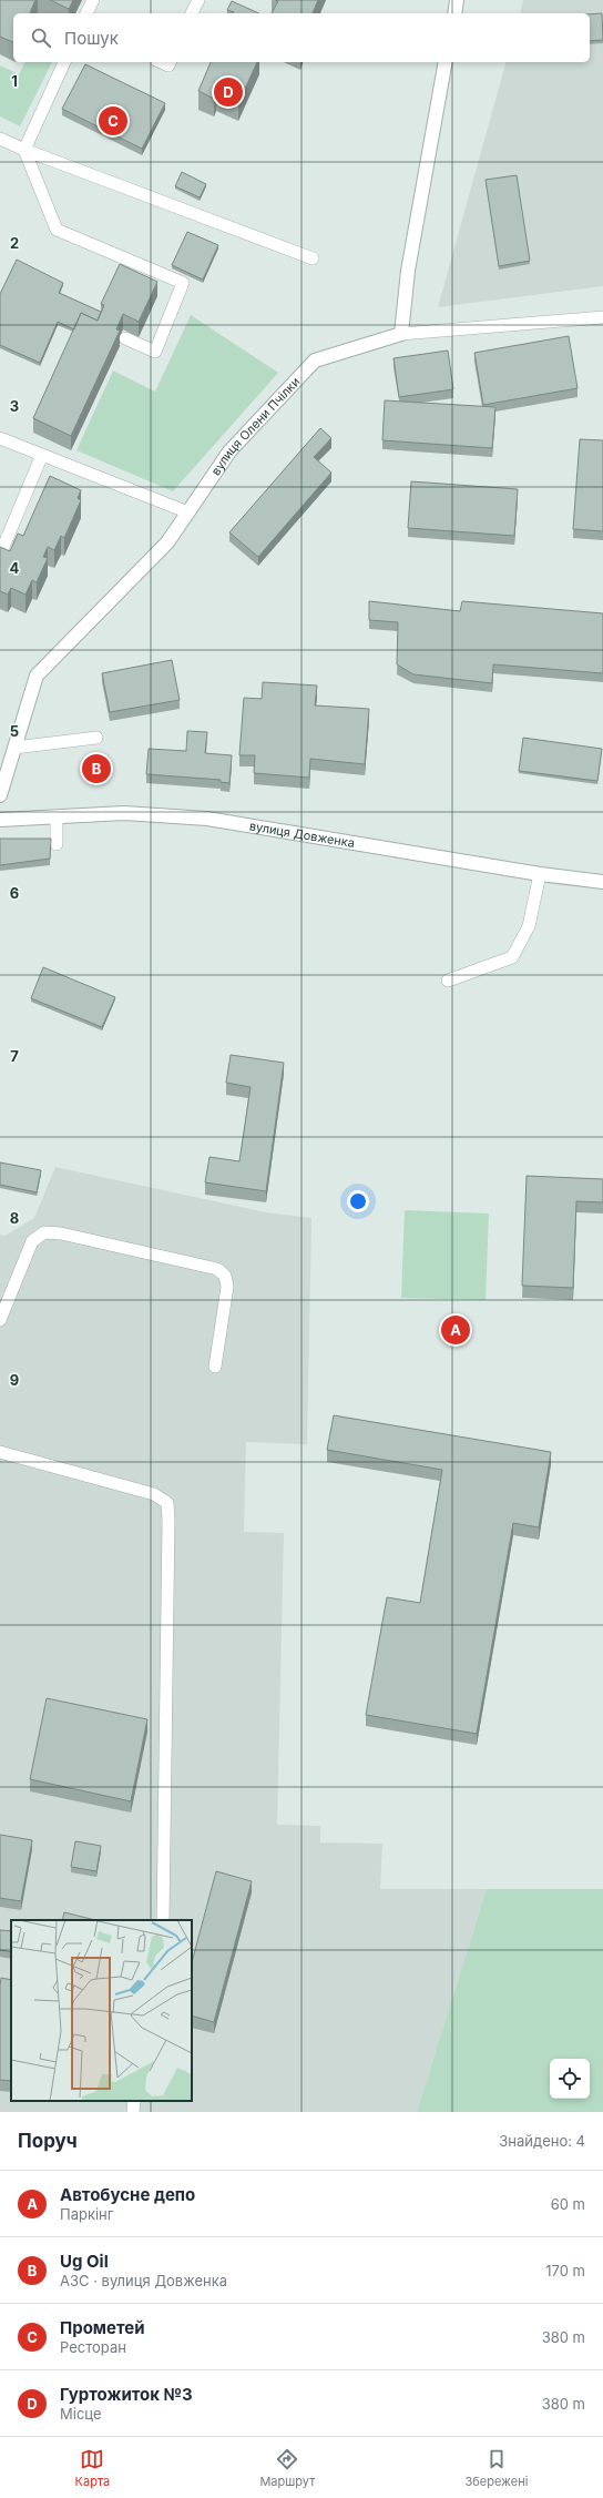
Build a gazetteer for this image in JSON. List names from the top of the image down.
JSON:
{
  "streets": {
    "street": ["вулиця Олени Пчілки", "вулиця Довженка"]
  },
  "page": {
    "search": "Пошук",
    "pins": [
      "D",
      "C",
      "B",
      "A"
    ],
    "heading": ["Поруч", "Знайдено: 4"],
    "list": [
      {
        "mark": "A",
        "name": "Автобусне депо",
        "note": "Паркінг",
        "value": "60 m"
      },
      {
        "mark": "B",
        "name": "Ug Oil",
        "note": "АЗС · вулиця Довженка",
        "value": "170 m"
      },
      {
        "mark": "C",
        "name": "Прометей",
        "note": "Ресторан",
        "value": "380 m"
      },
      {
        "mark": "D",
        "name": "Гуртожиток №3",
        "note": "Місце",
        "value": "380 m"
      }
    ],
    "nav": ["Карта", "Маршрут", "Збережені"]
  },
  "grid": {
    "rows": [
      "1",
      "2",
      "3",
      "4",
      "5",
      "6",
      "7",
      "8",
      "9"
    ]
  }
}
